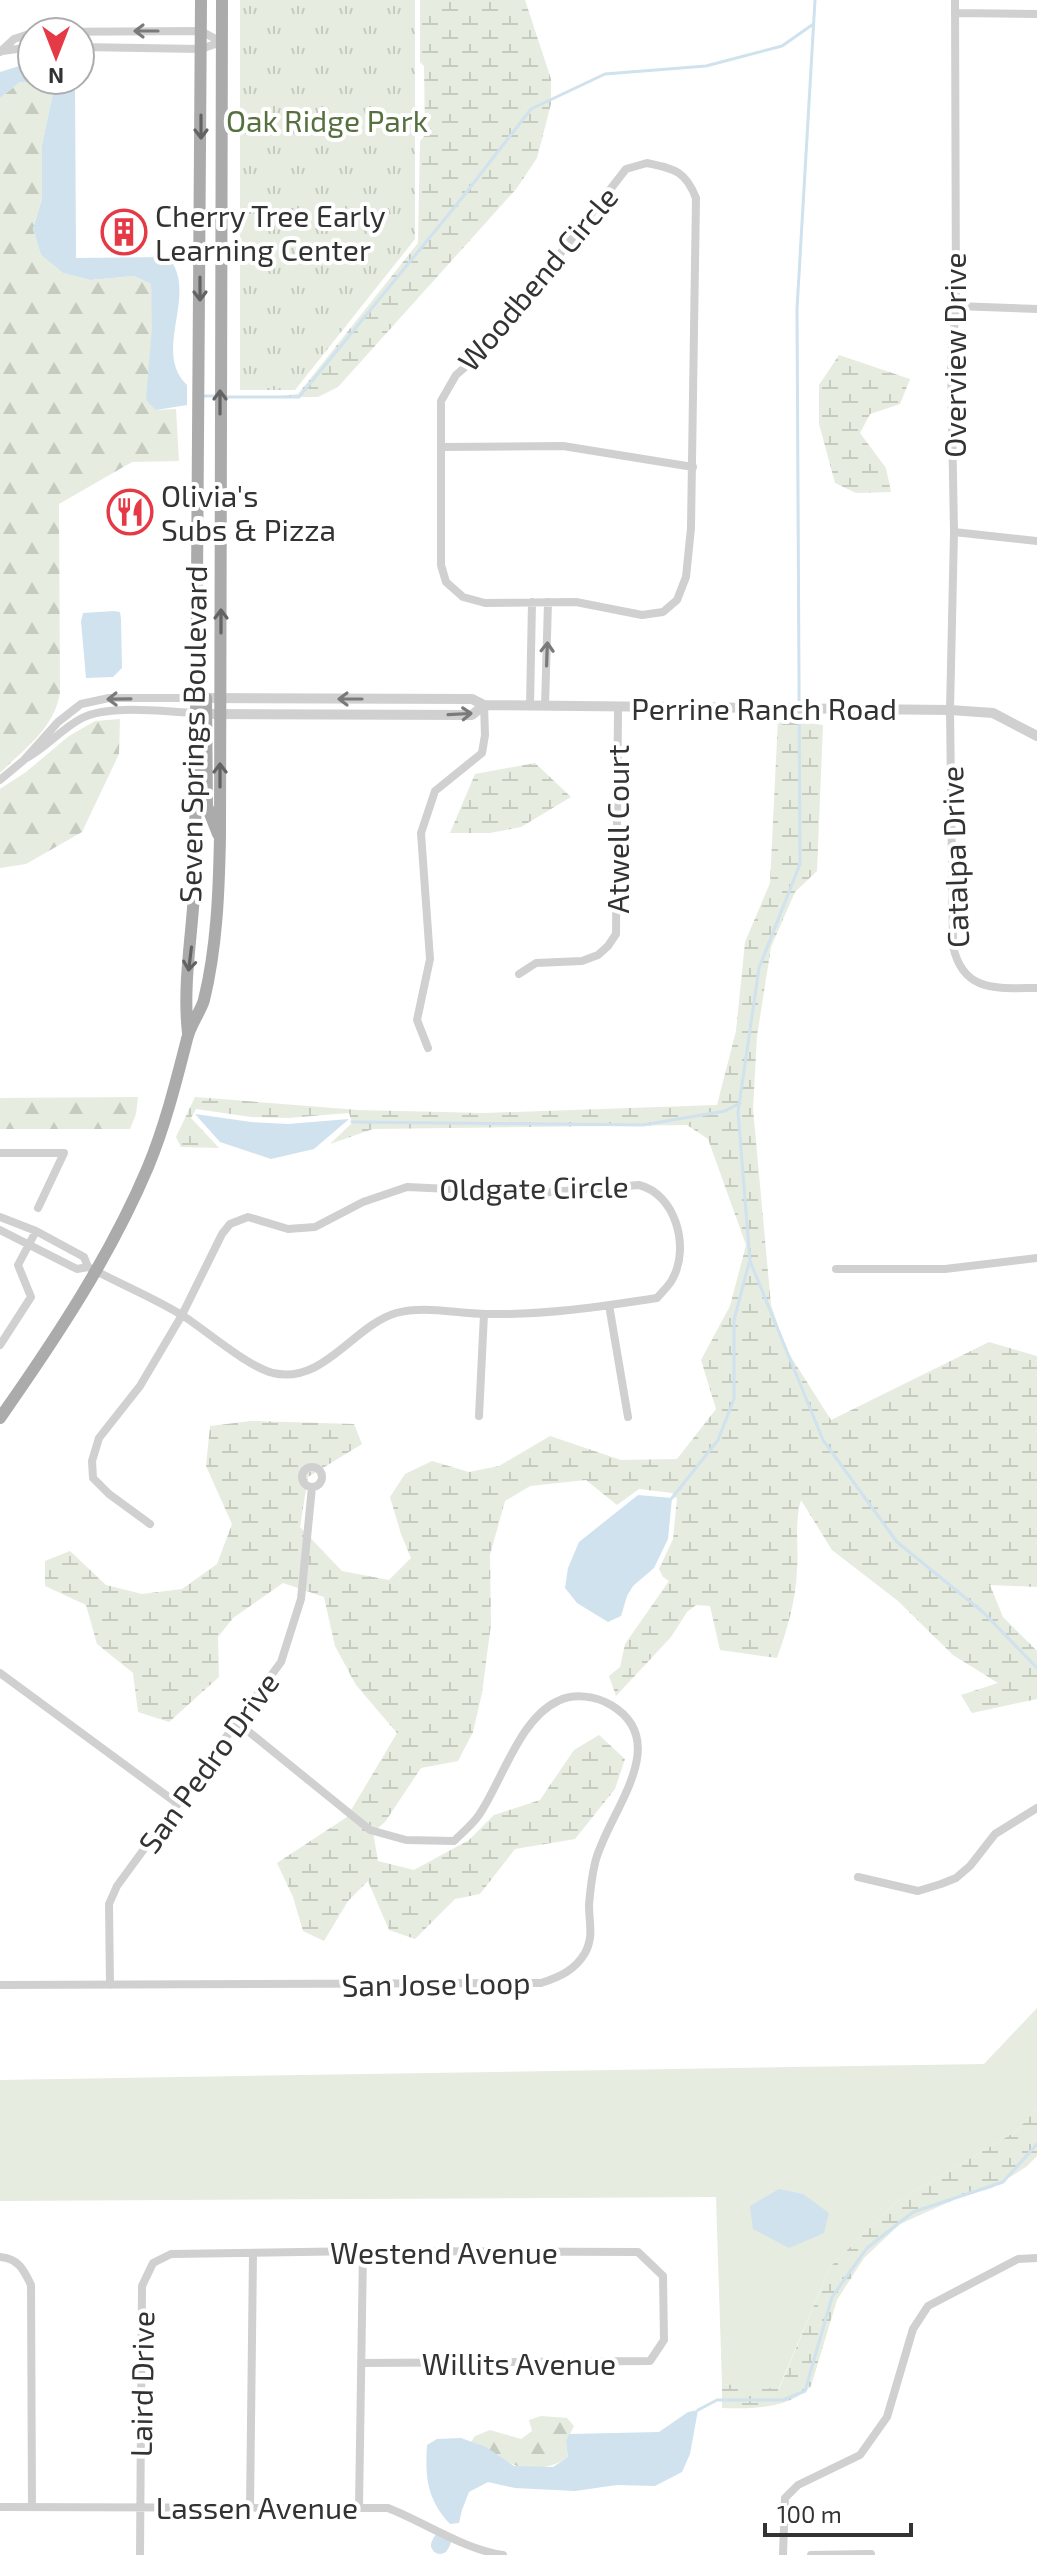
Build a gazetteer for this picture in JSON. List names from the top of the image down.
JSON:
{
  "streets": {
    "main road": ["Seven Springs Boulevard"],
    "street": [
      "Woodbend Circle",
      "Overview Drive",
      "Perrine Ranch Road",
      "Atwell Court",
      "Catalpa Drive",
      "Oldgate Circle",
      "San Pedro Drive",
      "San Jose Loop",
      "Westend Avenue",
      "Willits Avenue",
      "Laird Drive",
      "Lassen Avenue"
    ]
  },
  "crossings": [
    ["Overview Drive", "Perrine Ranch Road"],
    ["Overview Drive", "Catalpa Drive"],
    ["Perrine Ranch Road", "Seven Springs Boulevard"],
    ["Perrine Ranch Road", "Atwell Court"],
    ["Perrine Ranch Road", "Catalpa Drive"],
    ["Seven Springs Boulevard", "Oldgate Circle"],
    ["San Pedro Drive", "San Jose Loop"],
    ["Westend Avenue", "Willits Avenue"],
    ["Westend Avenue", "Laird Drive"],
    ["Laird Drive", "Lassen Avenue"]
  ],
  "parks": ["Oak Ridge Park"],
  "places": {
    "building": ["Cherry Tree Early Learning Center"],
    "restaurant": ["Olivia's Subs & Pizza"]
  },
  "scale_bar": "100 m",
  "north": "bottom"
}
